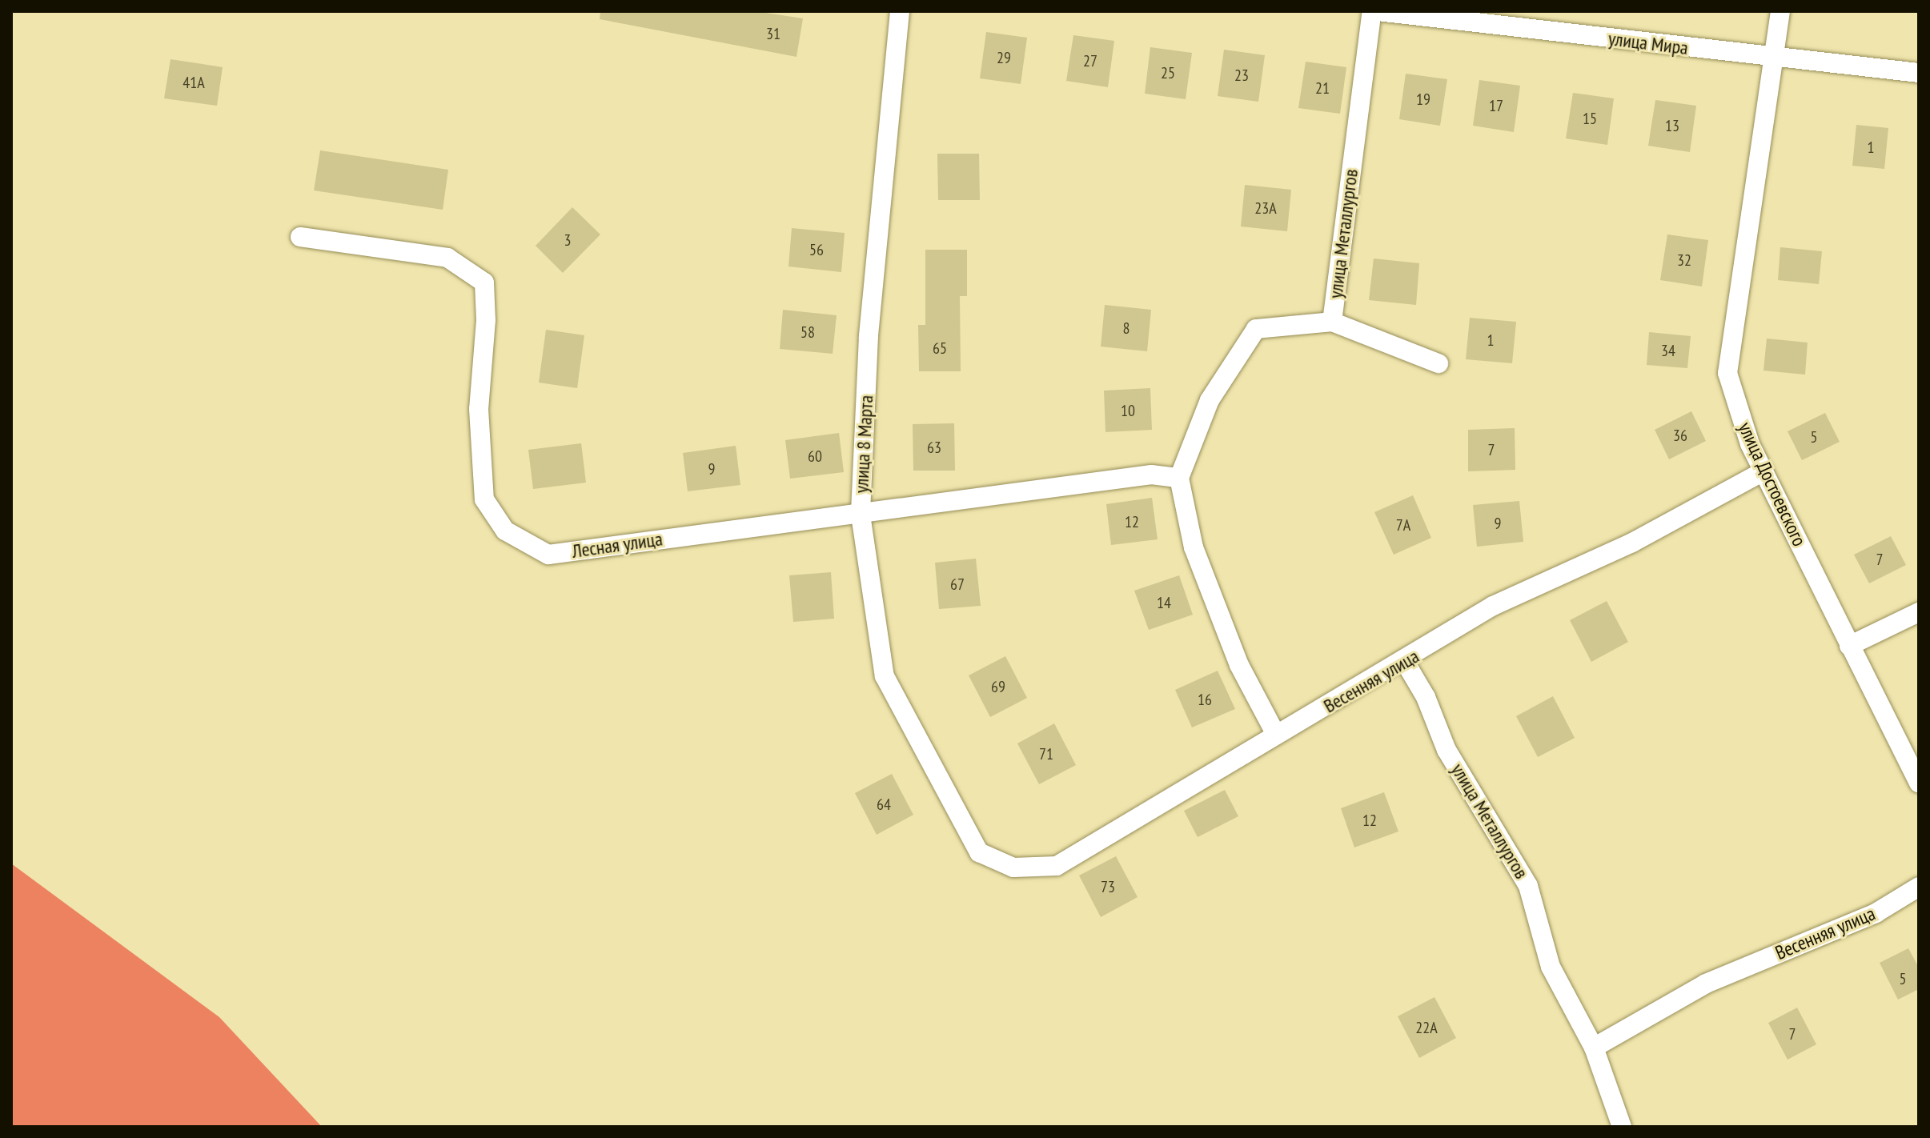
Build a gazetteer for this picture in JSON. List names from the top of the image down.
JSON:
{
  "streets": {
    "street": [
      "улица Мира",
      "улица Металлургов",
      "улица 8 Марта",
      "улица Достоевского",
      "Лесная улица",
      "Весенняя улица"
    ]
  },
  "crossings": [
    ["улица Мира", "улица Достоевского"],
    ["улица Металлургов", "Лесная улица"],
    ["улица Металлургов", "Весенняя улица"],
    ["улица 8 Марта", "Лесная улица"],
    ["улица 8 Марта", "Весенняя улица"],
    ["улица Достоевского", "Весенняя улица"]
  ],
  "house_numbers": [
    "31",
    "29",
    "27",
    "25",
    "23",
    "41А",
    "21",
    "19",
    "17",
    "15",
    "13",
    "1",
    "23А",
    "3",
    "56",
    "32",
    "8",
    "58",
    "1",
    "65",
    "34",
    "10",
    "36",
    "5",
    "63",
    "7",
    "60",
    "9",
    "12",
    "9",
    "7А",
    "7",
    "67",
    "14",
    "69",
    "16",
    "71",
    "64",
    "12",
    "73",
    "5",
    "22А",
    "7"
  ]
}
